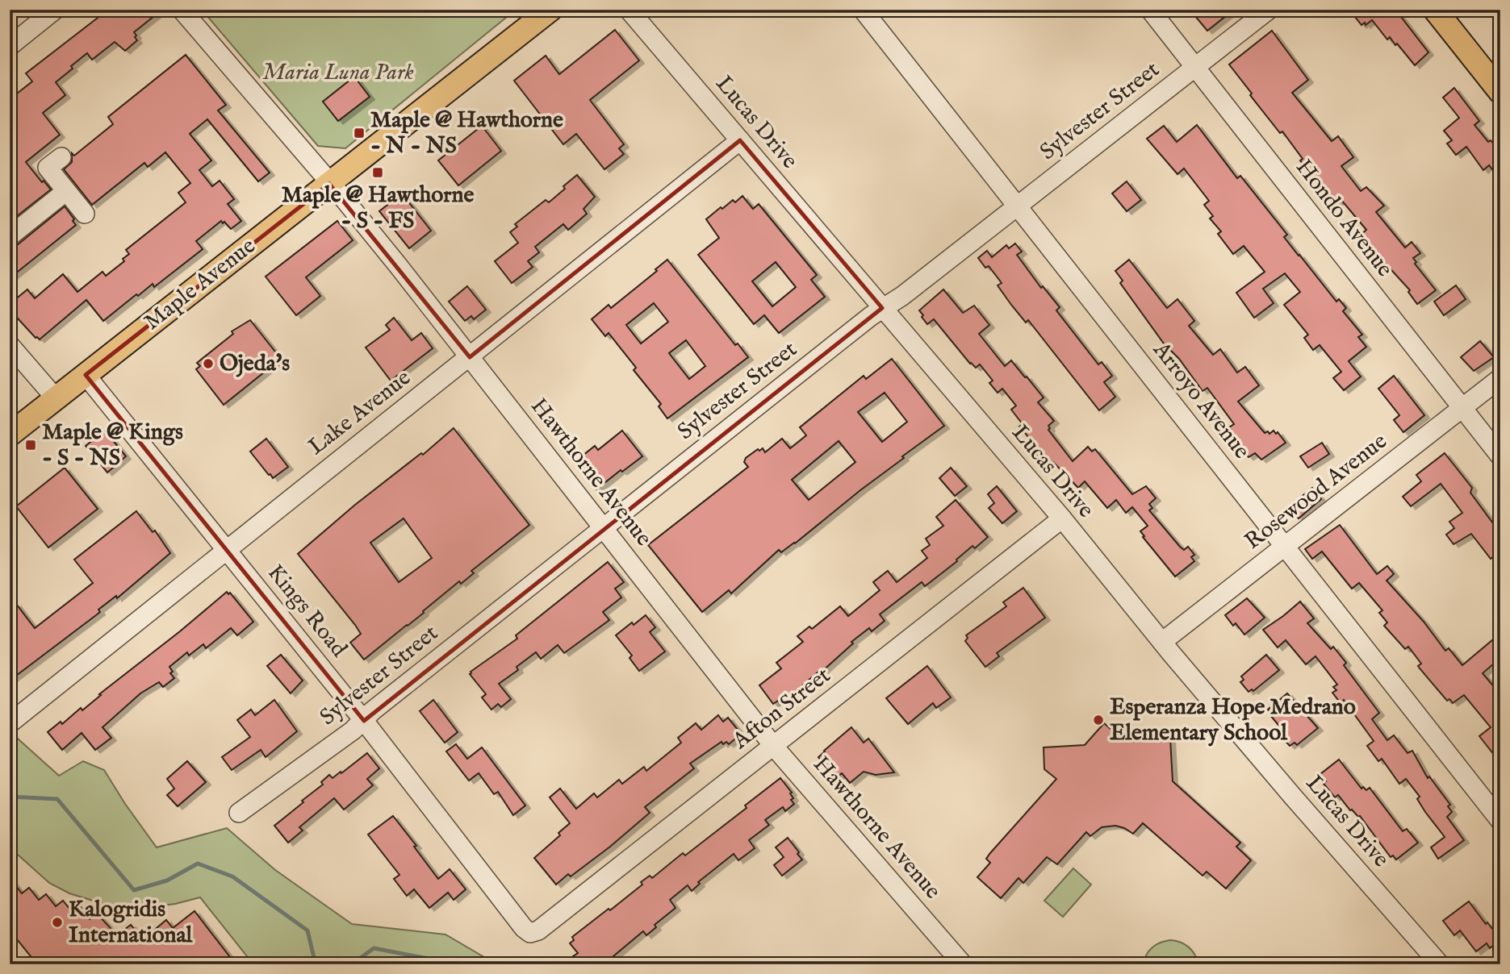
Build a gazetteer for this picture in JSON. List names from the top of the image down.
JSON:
{
  "streets": {
    "main road": ["Maple Avenue"],
    "street": [
      "Sylvester Street",
      "Lucas Drive",
      "Hondo Avenue",
      "Arroyo Avenue",
      "Lake Avenue",
      "Hawthorne Avenue",
      "Rosewood Avenue",
      "Kings Road",
      "Afton Street"
    ]
  },
  "crossings": [
    ["Sylvester Street", "Lucas Drive"],
    ["Sylvester Street", "Hondo Avenue"],
    ["Sylvester Street", "Arroyo Avenue"],
    ["Sylvester Street", "Hawthorne Avenue"],
    ["Sylvester Street", "Kings Road"],
    ["Lucas Drive", "Lake Avenue"],
    ["Lucas Drive", "Rosewood Avenue"],
    ["Lucas Drive", "Afton Street"],
    ["Hondo Avenue", "Rosewood Avenue"],
    ["Maple Avenue", "Hawthorne Avenue"],
    ["Maple Avenue", "Kings Road"],
    ["Arroyo Avenue", "Rosewood Avenue"],
    ["Lake Avenue", "Hawthorne Avenue"],
    ["Lake Avenue", "Kings Road"],
    ["Hawthorne Avenue", "Afton Street"],
    ["Kings Road", "Afton Street"]
  ],
  "parks": ["Maria Luna Park"],
  "places": {
    "transit": ["Maple @ Hawthorne - N - NS", "Maple @ Hawthorne - S - FS", "Maple @ Kings - S - NS"],
    "other": ["Ojeda's", "Esperanza Hope Medrano Elementary School", "Kalogridis International"]
  }
}
